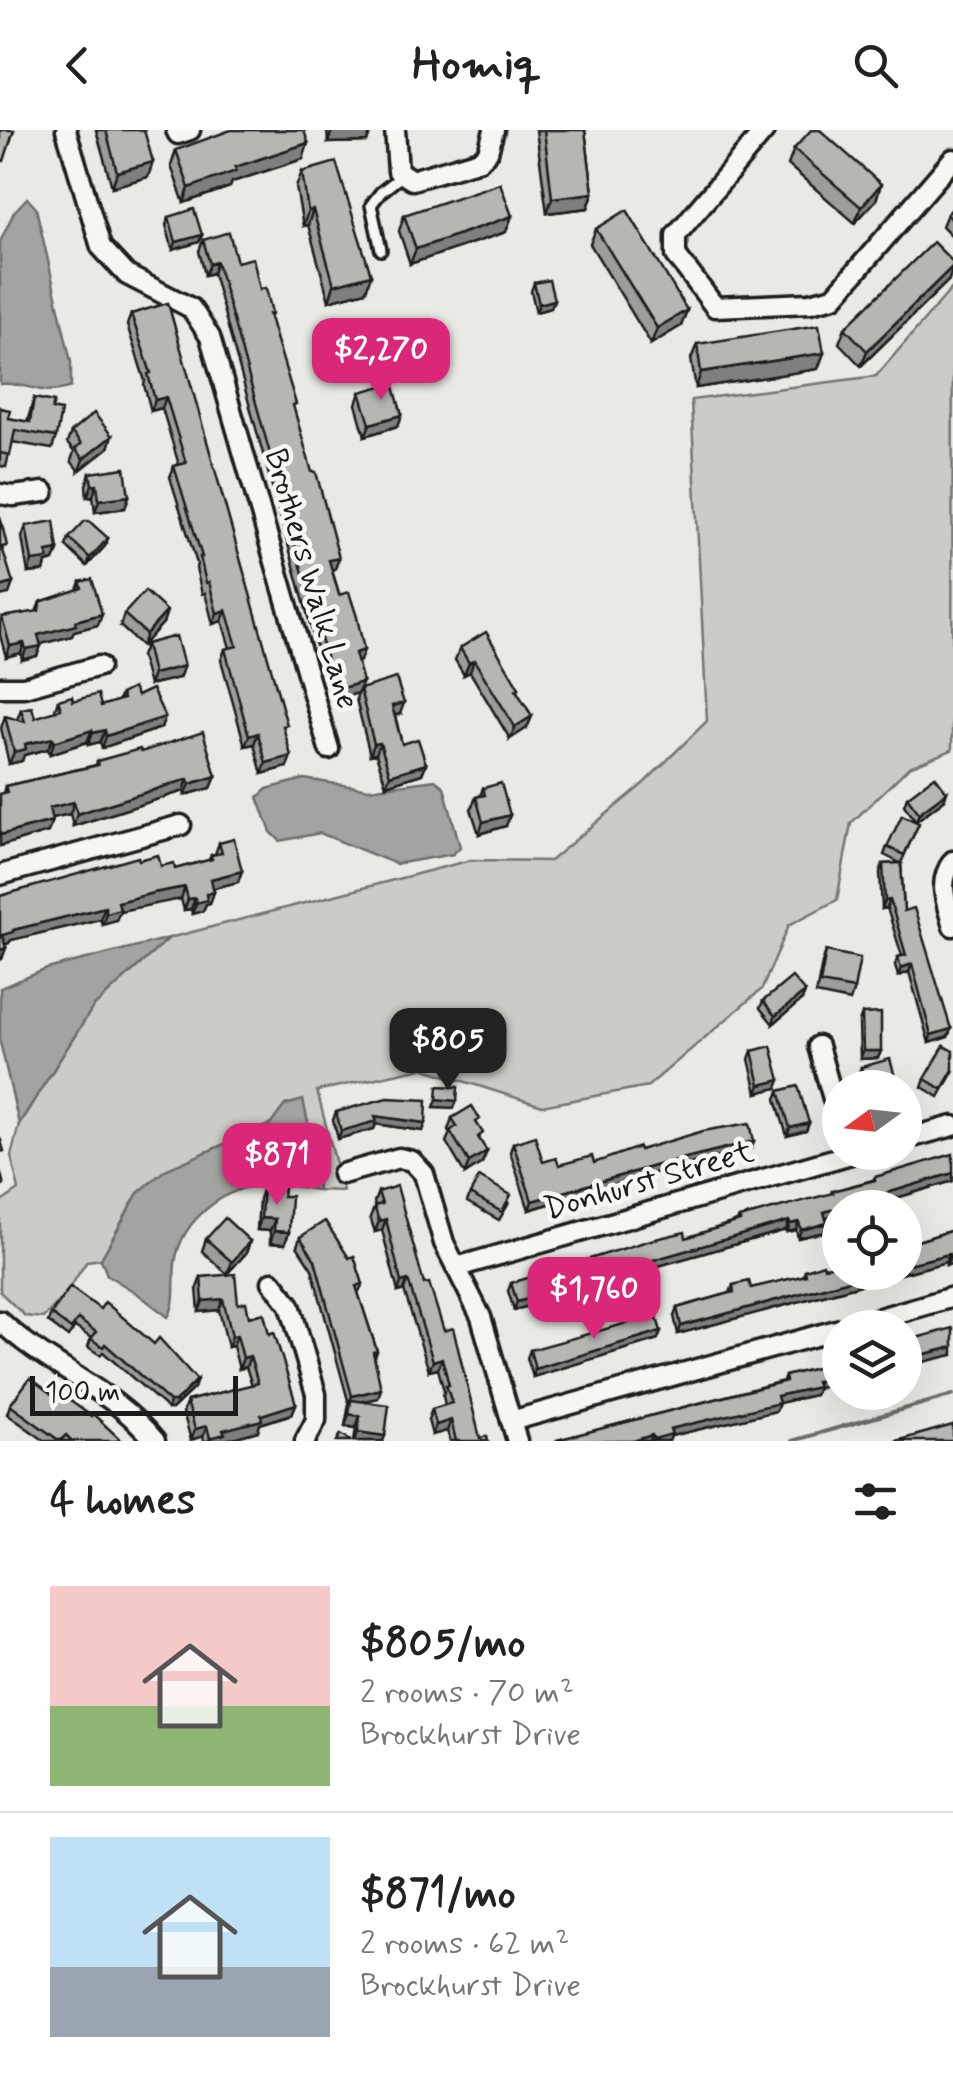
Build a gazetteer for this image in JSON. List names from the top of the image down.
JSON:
{
  "streets": {
    "street": ["Brothers Walk Lane", "Donhurst Street"]
  },
  "scale_bar": "100 m",
  "north": "left",
  "page": {
    "header": "Homiq",
    "price": [
      "$2,270",
      "$805",
      "$871",
      "$1,760"
    ],
    "scale": "100 m",
    "heading": "4 homes",
    "list": [
      {
        "name": "$805/mo",
        "note": "2 rooms · 70 m² · Brockhurst Drive"
      },
      {
        "name": "$871/mo",
        "note": "2 rooms · 62 m² · Brockhurst Drive"
      }
    ]
  }
}
